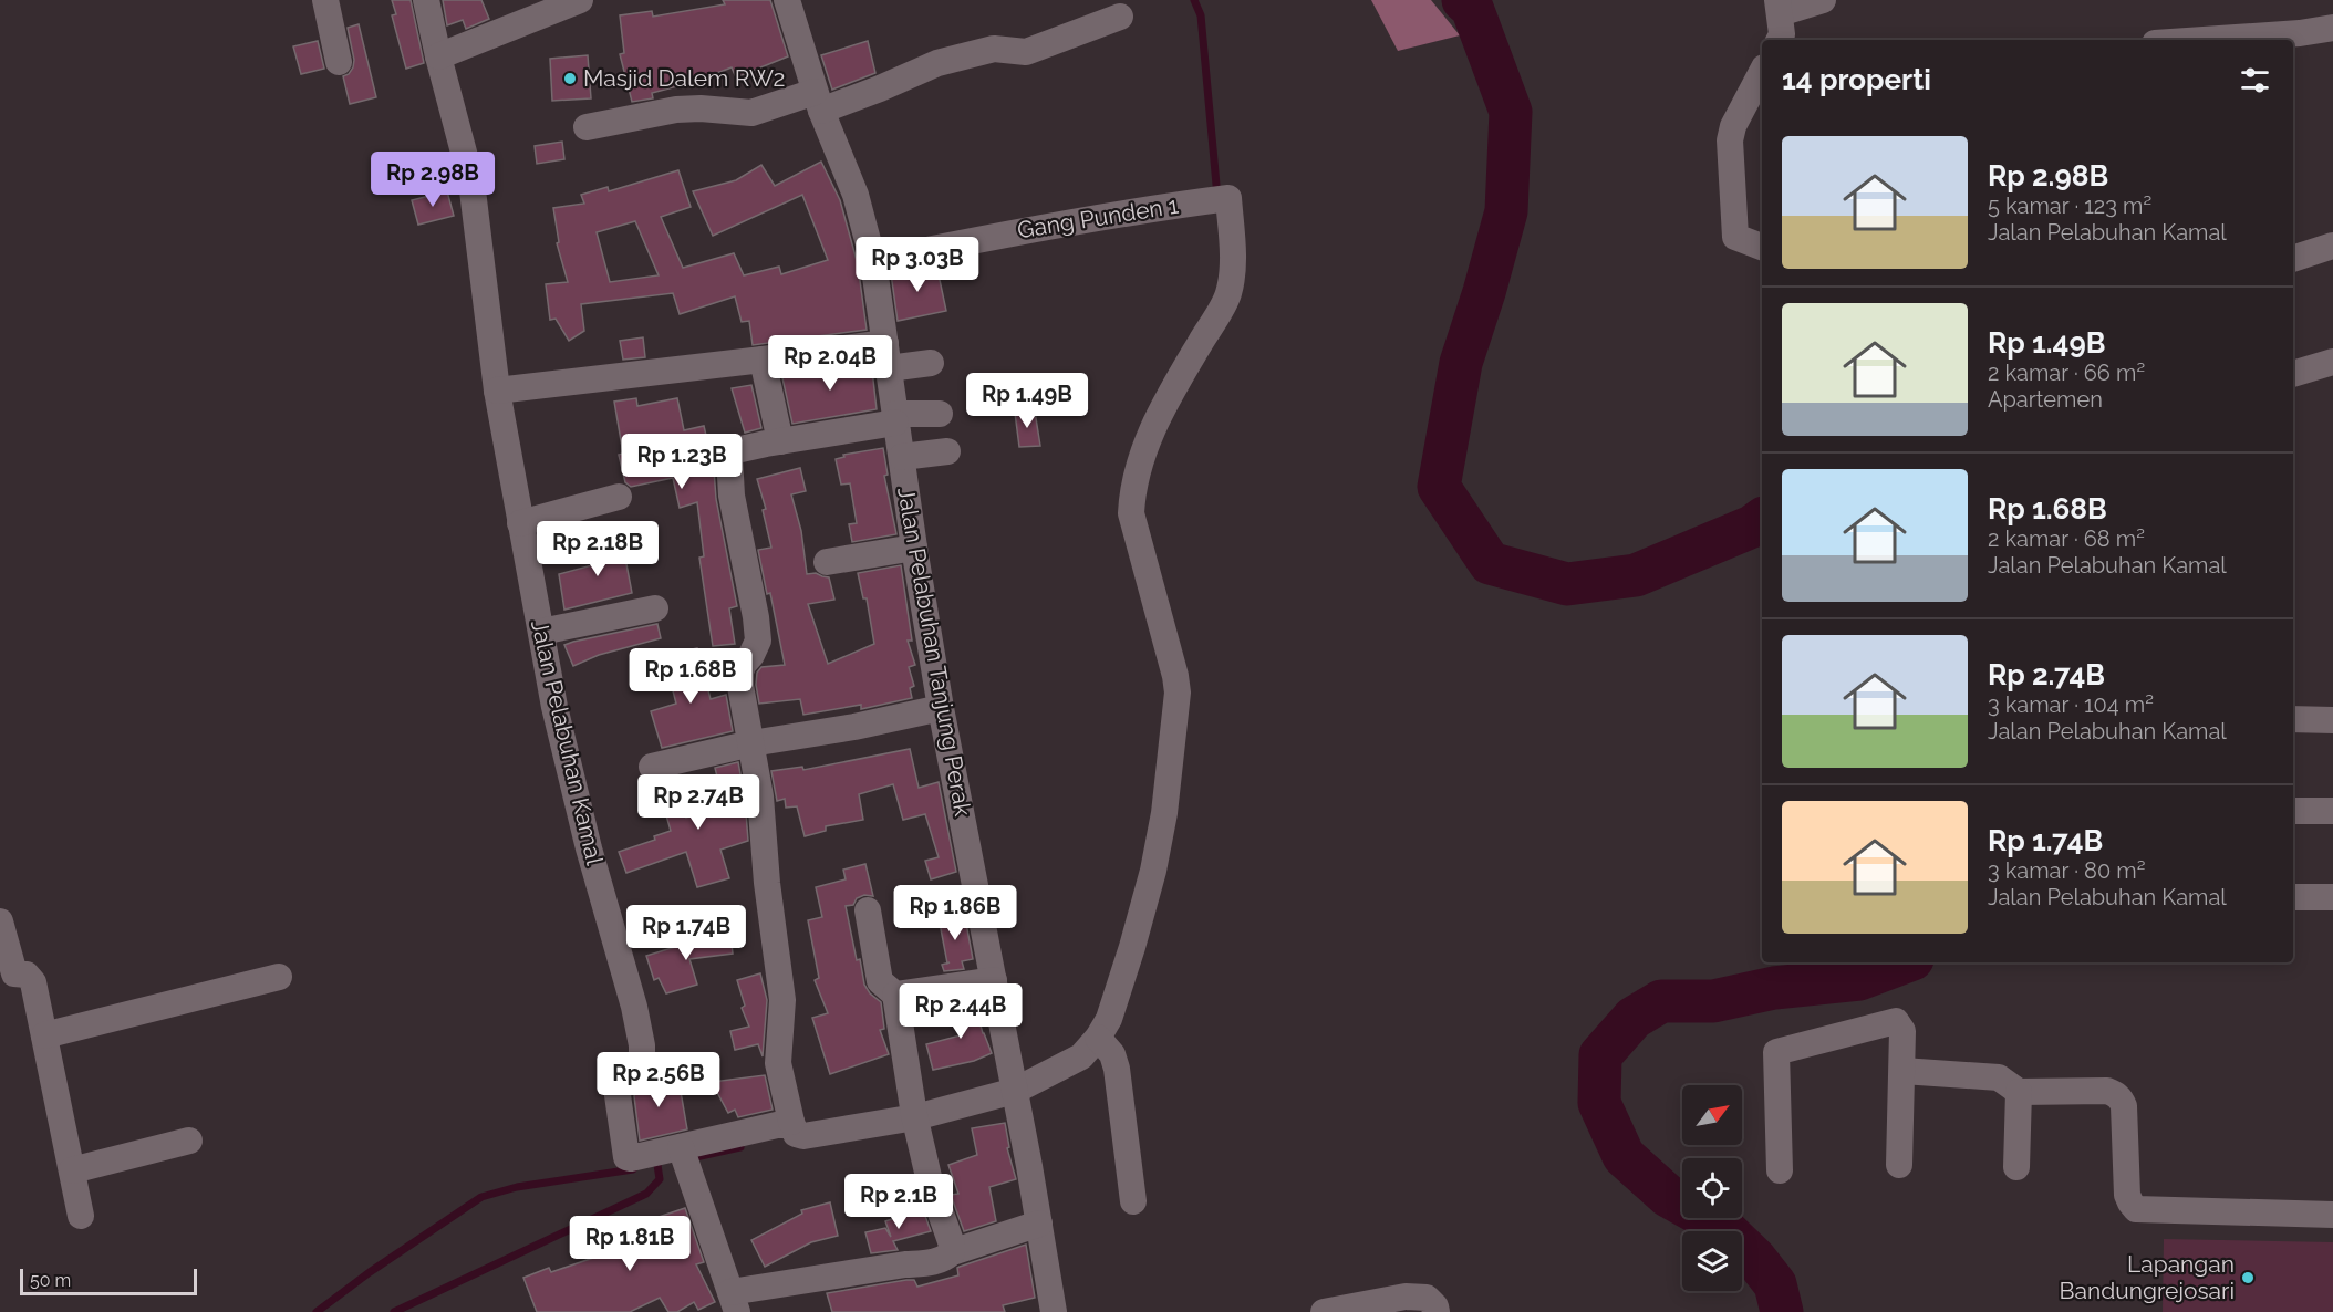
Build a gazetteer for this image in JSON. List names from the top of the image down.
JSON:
{
  "streets": {
    "street": ["Gang Punden 1", "Jalan Pelabuhan Tanjung Perak", "Jalan Pelabuhan Kamal"]
  },
  "crossings": [
    ["Gang Punden 1", "Jalan Pelabuhan Tanjung Perak"]
  ],
  "places": ["Masjid Dalem RW2", "Lapangan Bandungrejosari"],
  "scale_bar": "50 m",
  "north": "top right",
  "page": {
    "heading": "14 properti",
    "list": [
      {
        "name": "Rp 2.98B",
        "note": "5 kamar · 123 m² · Jalan Pelabuhan Kamal"
      },
      {
        "name": "Rp 1.49B",
        "note": "2 kamar · 66 m² · Apartemen"
      },
      {
        "name": "Rp 1.68B",
        "note": "2 kamar · 68 m² · Jalan Pelabuhan Kamal"
      },
      {
        "name": "Rp 2.74B",
        "note": "3 kamar · 104 m² · Jalan Pelabuhan Kamal"
      },
      {
        "name": "Rp 1.74B",
        "note": "3 kamar · 80 m² · Jalan Pelabuhan Kamal"
      }
    ],
    "price": [
      "Rp 2.98B",
      "Rp 3.03B",
      "Rp 2.04B",
      "Rp 1.49B",
      "Rp 1.23B",
      "Rp 2.18B",
      "Rp 1.68B",
      "Rp 2.74B",
      "Rp 1.86B",
      "Rp 1.74B",
      "Rp 2.44B",
      "Rp 2.56B",
      "Rp 2.1B",
      "Rp 1.81B"
    ],
    "scale": "50 m"
  }
}
